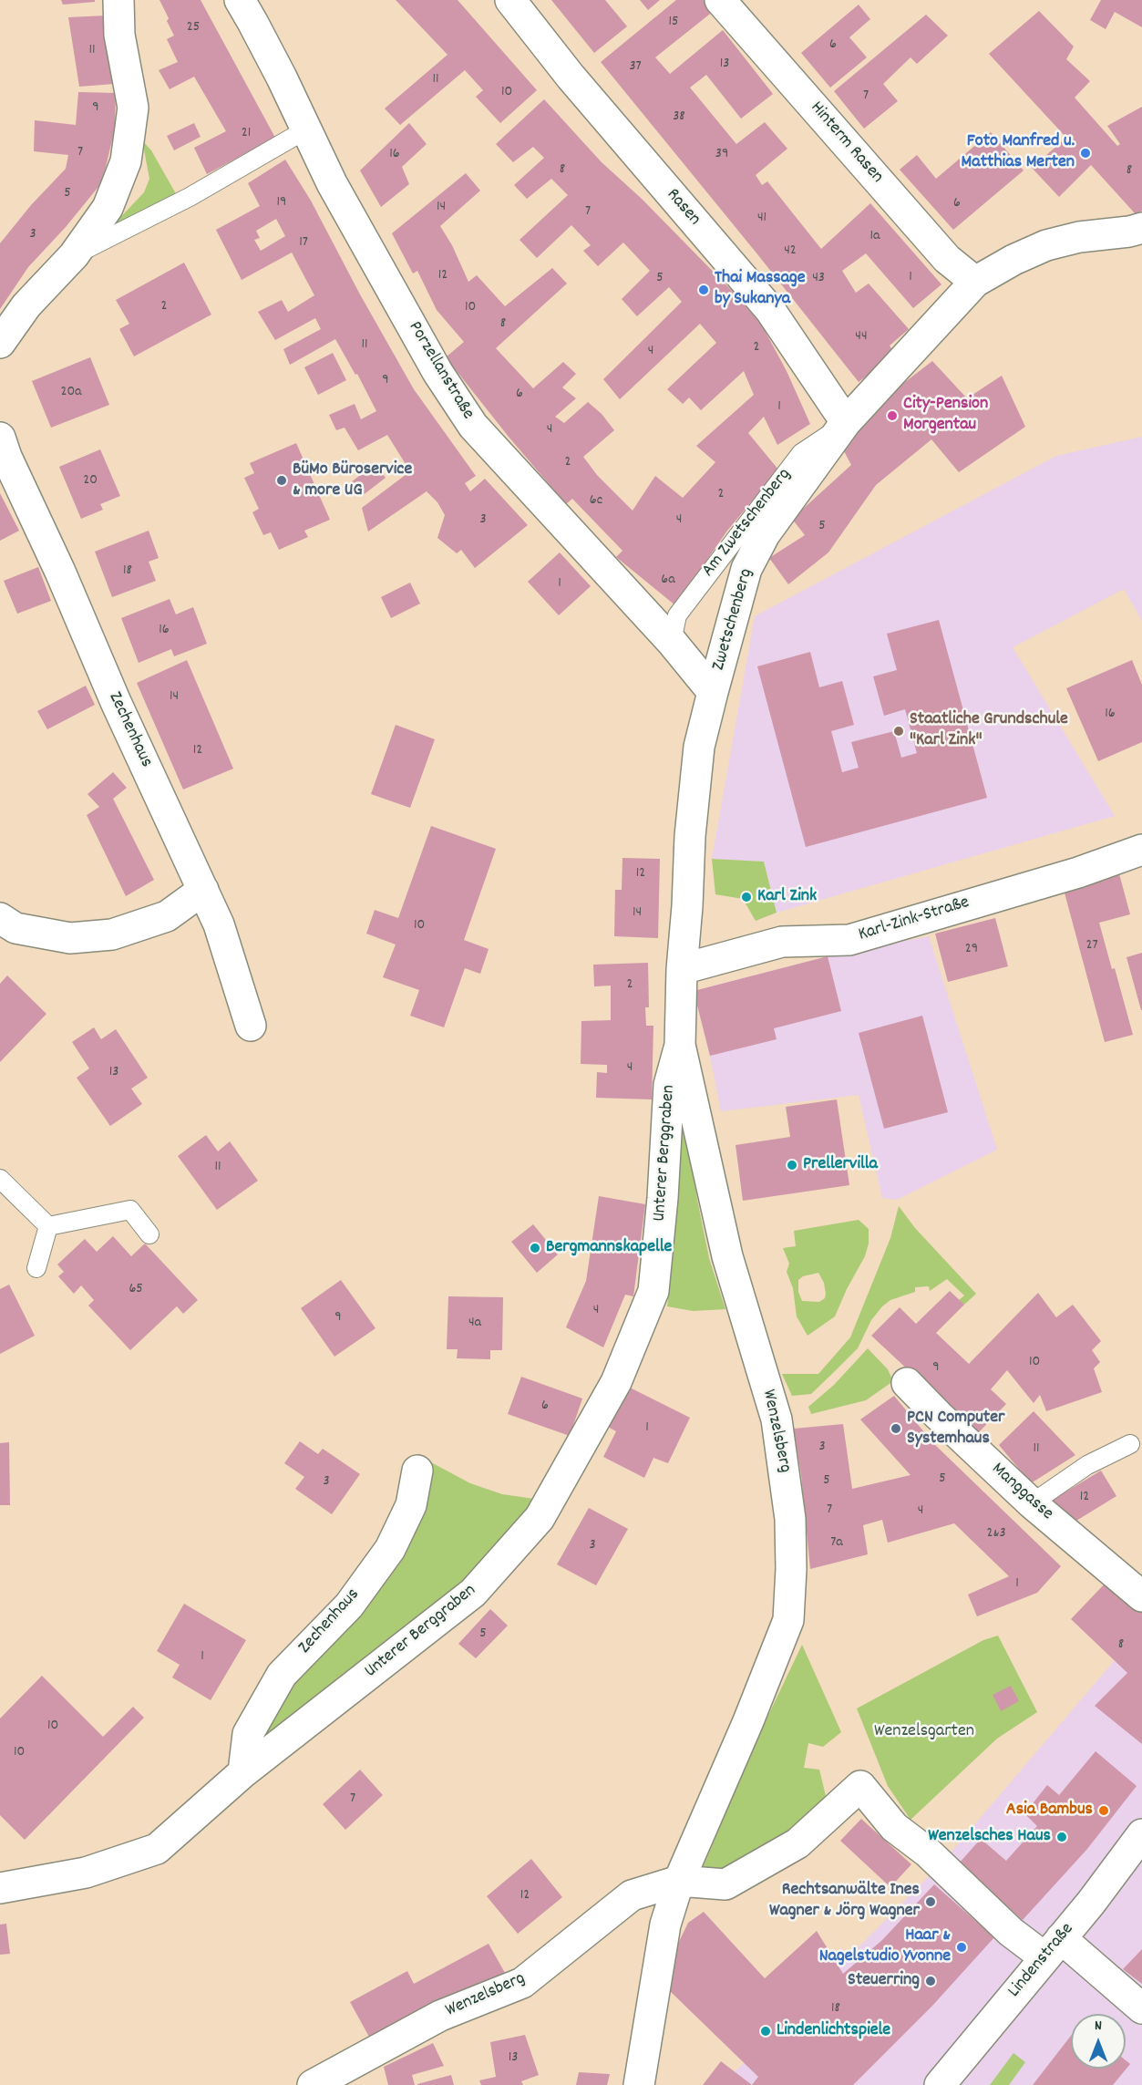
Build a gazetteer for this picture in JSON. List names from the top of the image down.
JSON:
{
  "streets": {
    "street": [
      "Hinterm Rasen",
      "Rasen",
      "Porzellanstraße",
      "Zwetschenberg",
      "Zechenhaus",
      "Karl-Zink-Straße",
      "Unterer Berggraben",
      "Wenzelsberg",
      "Manggasse",
      "Lindenstraße"
    ],
    "lane": ["Am Zwetschenberg"]
  },
  "crossings": [
    ["Hinterm Rasen", "Zwetschenberg"],
    ["Rasen", "Am Zwetschenberg"],
    ["Rasen", "Zwetschenberg"],
    ["Porzellanstraße", "Am Zwetschenberg"],
    ["Porzellanstraße", "Zwetschenberg"],
    ["Am Zwetschenberg", "Zwetschenberg"],
    ["Zwetschenberg", "Karl-Zink-Straße"],
    ["Zwetschenberg", "Wenzelsberg"],
    ["Zechenhaus", "Unterer Berggraben"],
    ["Karl-Zink-Straße", "Wenzelsberg"],
    ["Unterer Berggraben", "Wenzelsberg"]
  ],
  "parks": ["Wenzelsgarten"],
  "places": [
    "Foto Manfred u. Matthias Merten",
    "Thai Massage by Sukanya",
    "City-Pension Morgentau",
    "BüMo Büroservice & more UG",
    "Staatliche Grundschule \"Karl Zink\"",
    "Karl Zink",
    "Prellervilla",
    "Bergmannskapelle",
    "PCN Computer Systemhaus",
    "Asia Bambus",
    "Wenzelsches Haus",
    "Rechtsanwälte Ines Wagner & Jörg Wagner",
    "Haar & Nagelstudio Yvonne",
    "Steuerring",
    "Lindenlichtspiele"
  ],
  "house_numbers": [
    "15",
    "25",
    "6",
    "11",
    "13",
    "37",
    "11",
    "10",
    "7",
    "9",
    "38",
    "21",
    "7",
    "16",
    "39",
    "8",
    "8",
    "5",
    "19",
    "6",
    "14",
    "7",
    "41",
    "3",
    "1a",
    "17",
    "42",
    "12",
    "1",
    "5",
    "43",
    "2",
    "10",
    "8",
    "44",
    "11",
    "2",
    "4",
    "9",
    "20a",
    "6",
    "1",
    "4",
    "2",
    "20",
    "2",
    "6c",
    "3",
    "4",
    "5",
    "18",
    "6a",
    "1",
    "16",
    "14",
    "16",
    "12",
    "12",
    "14",
    "10",
    "27",
    "29",
    "2",
    "4",
    "13",
    "11",
    "65",
    "4",
    "9",
    "4a",
    "10",
    "9",
    "6",
    "1",
    "3",
    "11",
    "5",
    "5",
    "3",
    "12",
    "7",
    "4",
    "2&3",
    "7a",
    "3",
    "1",
    "5",
    "8",
    "1",
    "10",
    "10",
    "7",
    "12",
    "18",
    "13"
  ],
  "north": "top"
}
